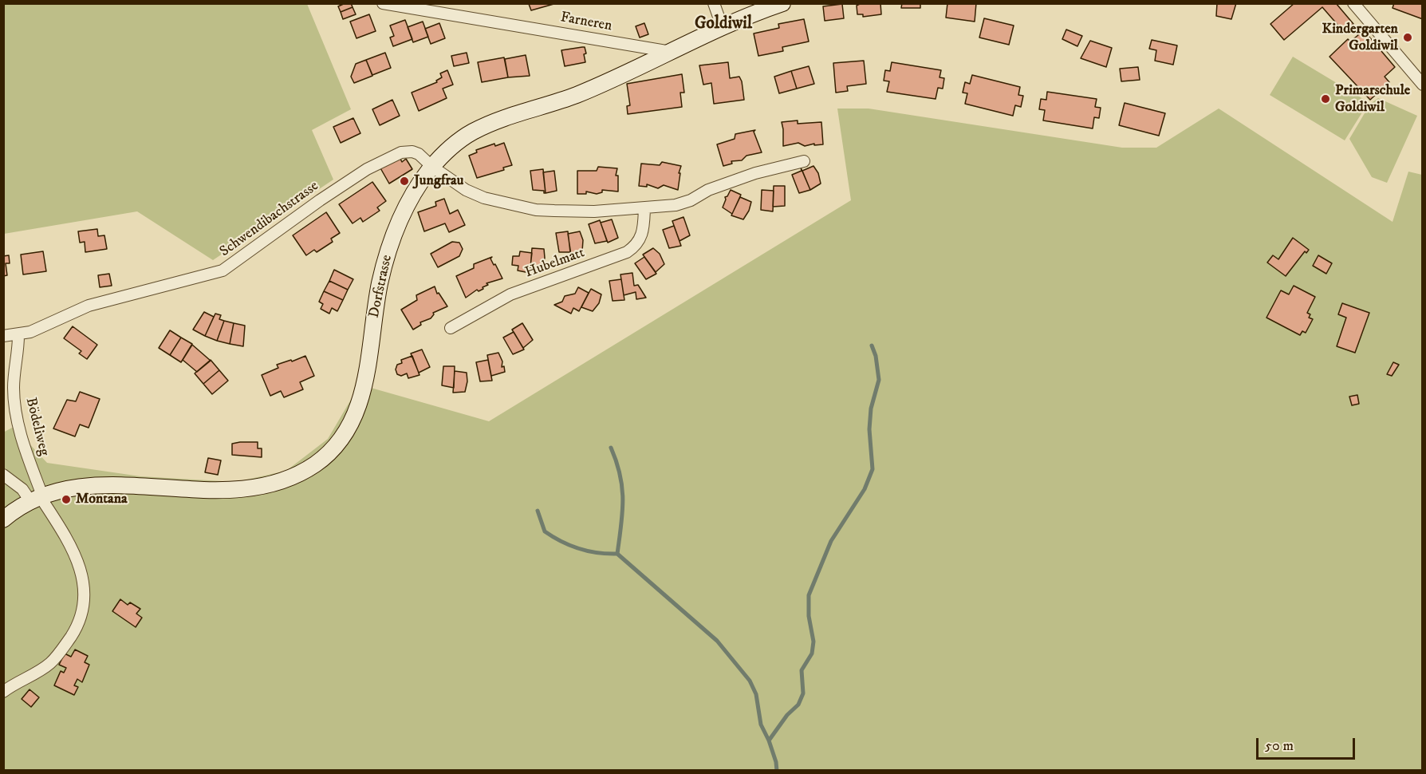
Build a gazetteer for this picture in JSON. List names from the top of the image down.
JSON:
{
  "streets": {
    "street": [
      "Farneren",
      "Schwendibachstrasse",
      "Hubelmatt",
      "Dorfstrasse",
      "Bödeliweg"
    ]
  },
  "crossings": [
    ["Farneren", "Dorfstrasse"],
    ["Schwendibachstrasse", "Dorfstrasse"],
    ["Schwendibachstrasse", "Bödeliweg"],
    ["Dorfstrasse", "Bödeliweg"]
  ],
  "districts": ["Goldiwil"],
  "places": [
    "Kindergarten Goldiwil",
    "Primarschule Goldiwil",
    "Jungfrau",
    "Montana"
  ],
  "scale_bar": "50 m"
}
